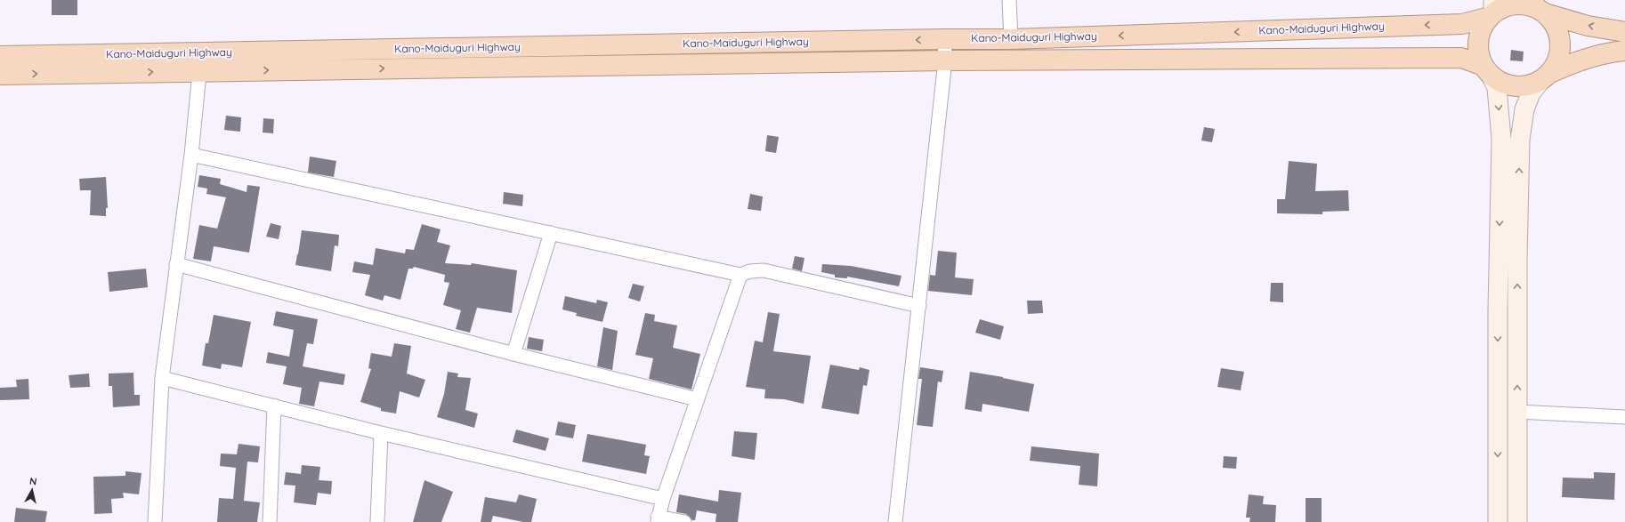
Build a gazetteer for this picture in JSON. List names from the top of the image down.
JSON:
{
  "streets": {
    "highway": ["Kano-Maiduguri Highway"]
  },
  "north": "top"
}
